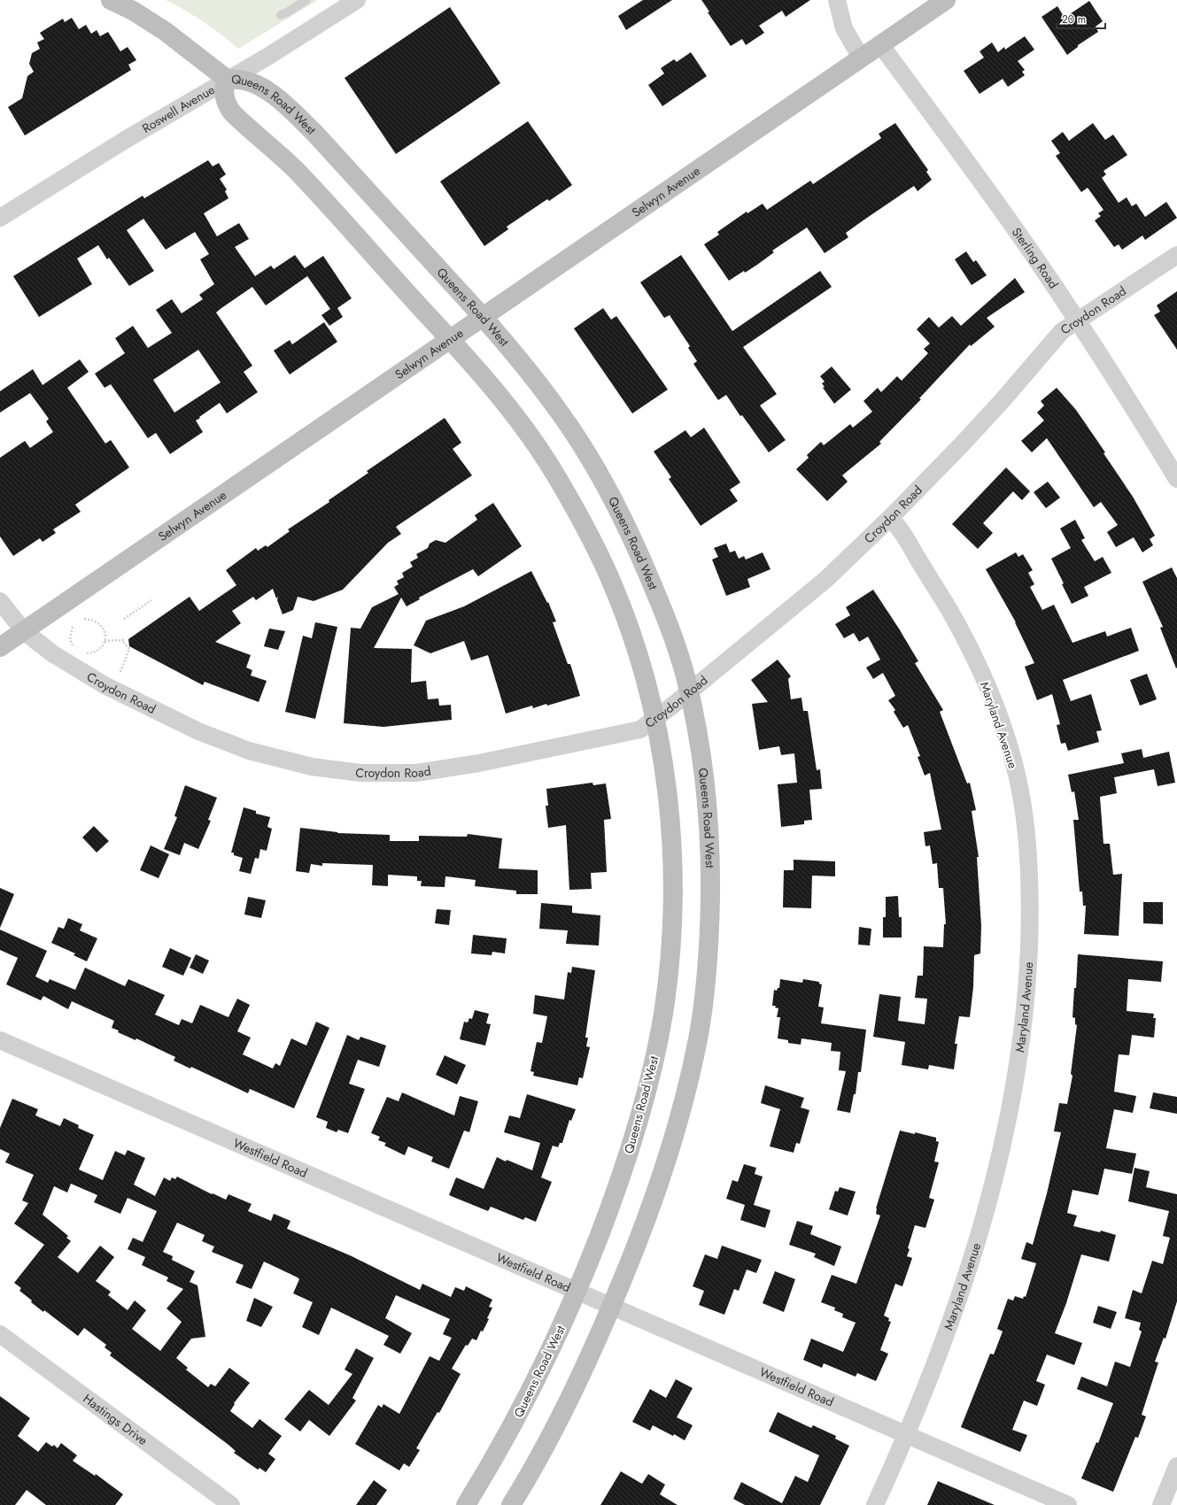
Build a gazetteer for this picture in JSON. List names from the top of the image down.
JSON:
{
  "streets": {
    "street": [
      "Roswell Avenue",
      "Queens Road West",
      "Selwyn Avenue",
      "Sterling Road",
      "Croydon Road",
      "Maryland Avenue",
      "Westfield Road",
      "Hastings Drive"
    ]
  },
  "crossings": [
    ["Roswell Avenue", "Queens Road West"],
    ["Queens Road West", "Selwyn Avenue"],
    ["Queens Road West", "Croydon Road"],
    ["Queens Road West", "Westfield Road"],
    ["Selwyn Avenue", "Sterling Road"],
    ["Selwyn Avenue", "Croydon Road"],
    ["Sterling Road", "Croydon Road"],
    ["Croydon Road", "Maryland Avenue"],
    ["Maryland Avenue", "Westfield Road"]
  ],
  "scale_bar": "20 m"
}
